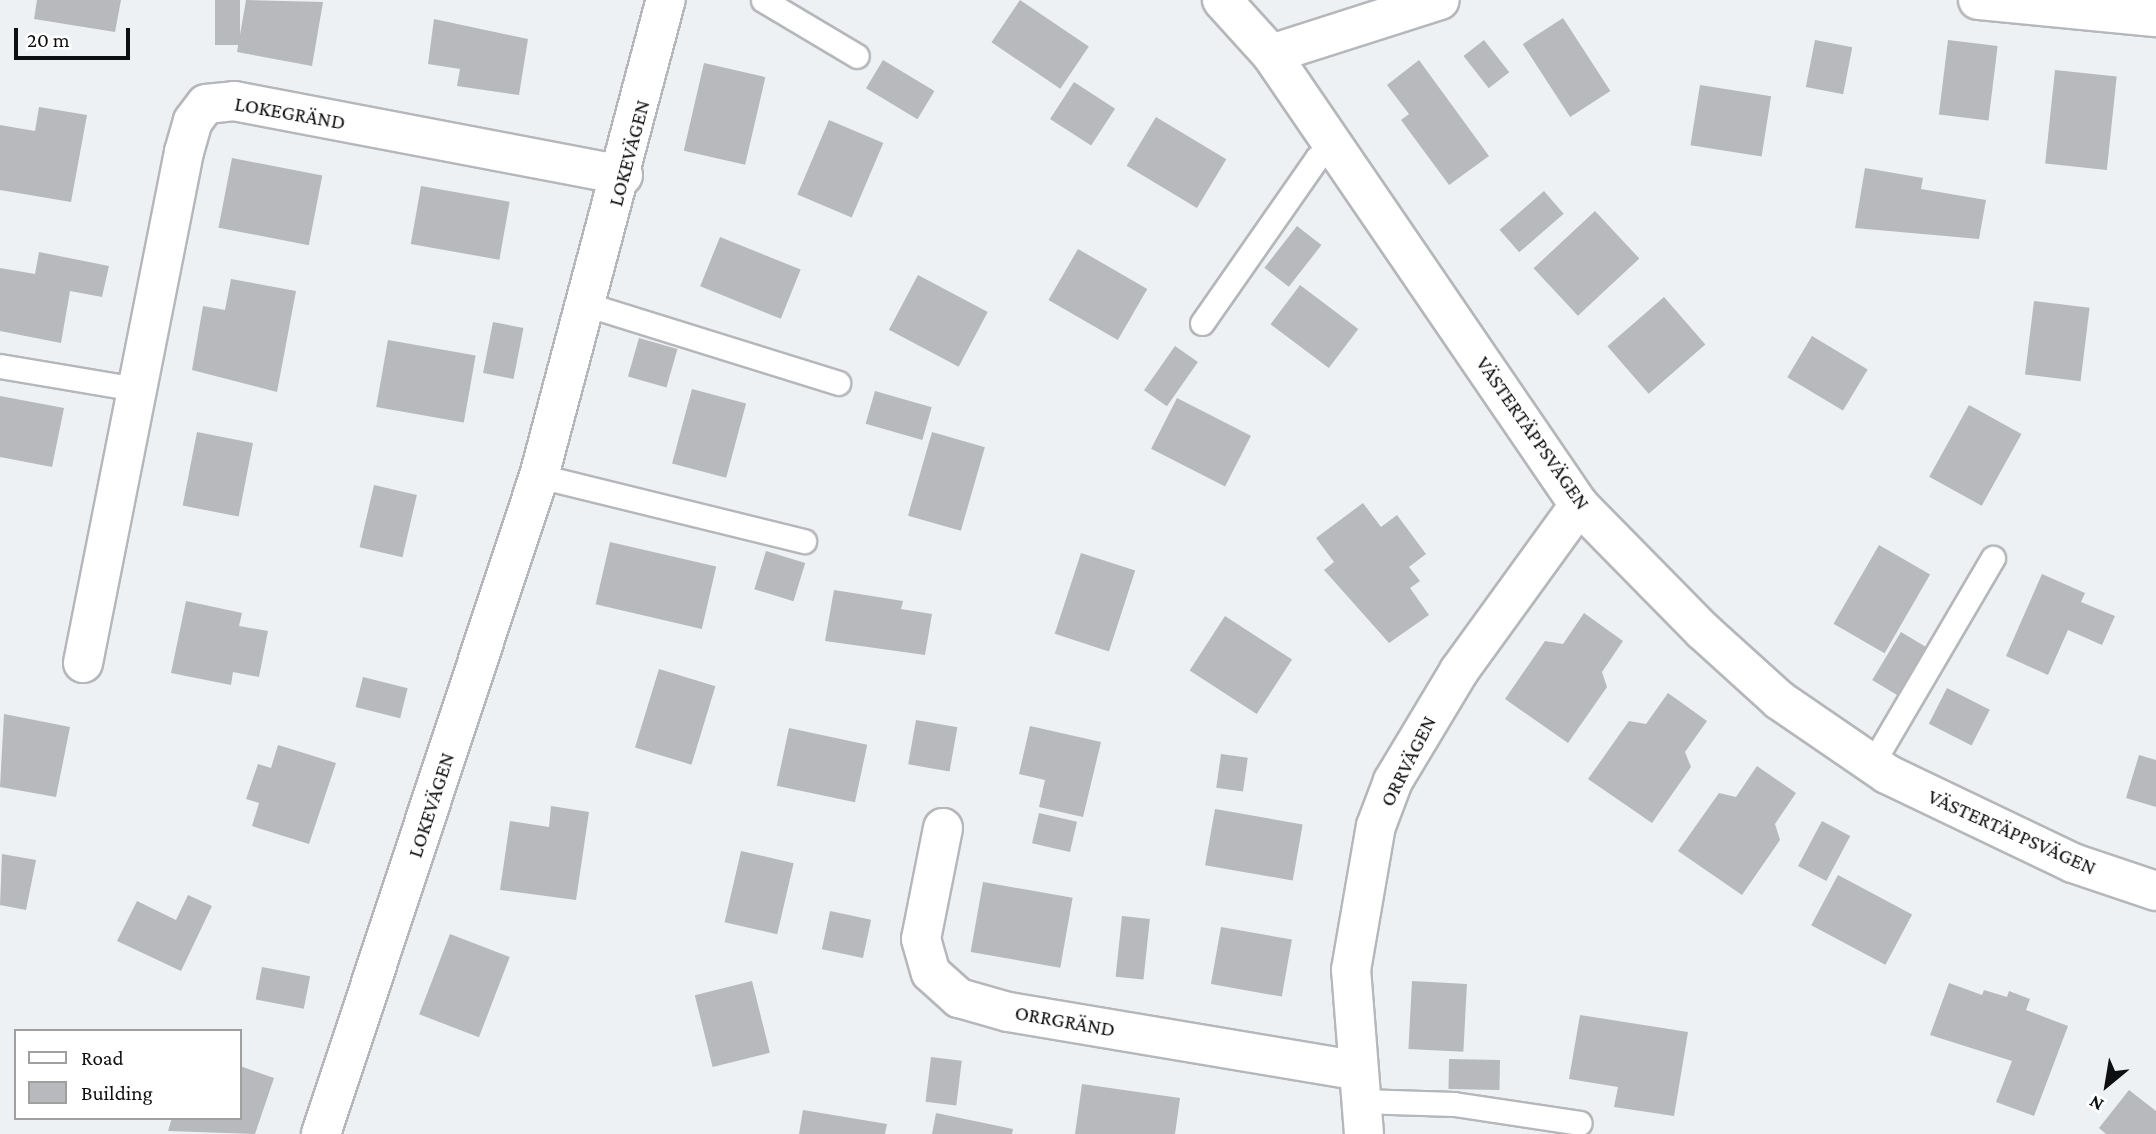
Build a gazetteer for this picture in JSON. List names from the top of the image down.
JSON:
{
  "streets": {
    "street": [
      "LOKEGRÄND",
      "LOKEVÄGEN",
      "VÄSTERTÄPPSVÄGEN",
      "ORRVÄGEN",
      "ORRGRÄND"
    ]
  },
  "crossings": [
    ["LOKEGRÄND", "LOKEVÄGEN"],
    ["VÄSTERTÄPPSVÄGEN", "ORRVÄGEN"],
    ["ORRVÄGEN", "ORRGRÄND"]
  ],
  "legend": ["Road", "Building"],
  "scale_bar": "20 m",
  "north": "bottom left"
}
